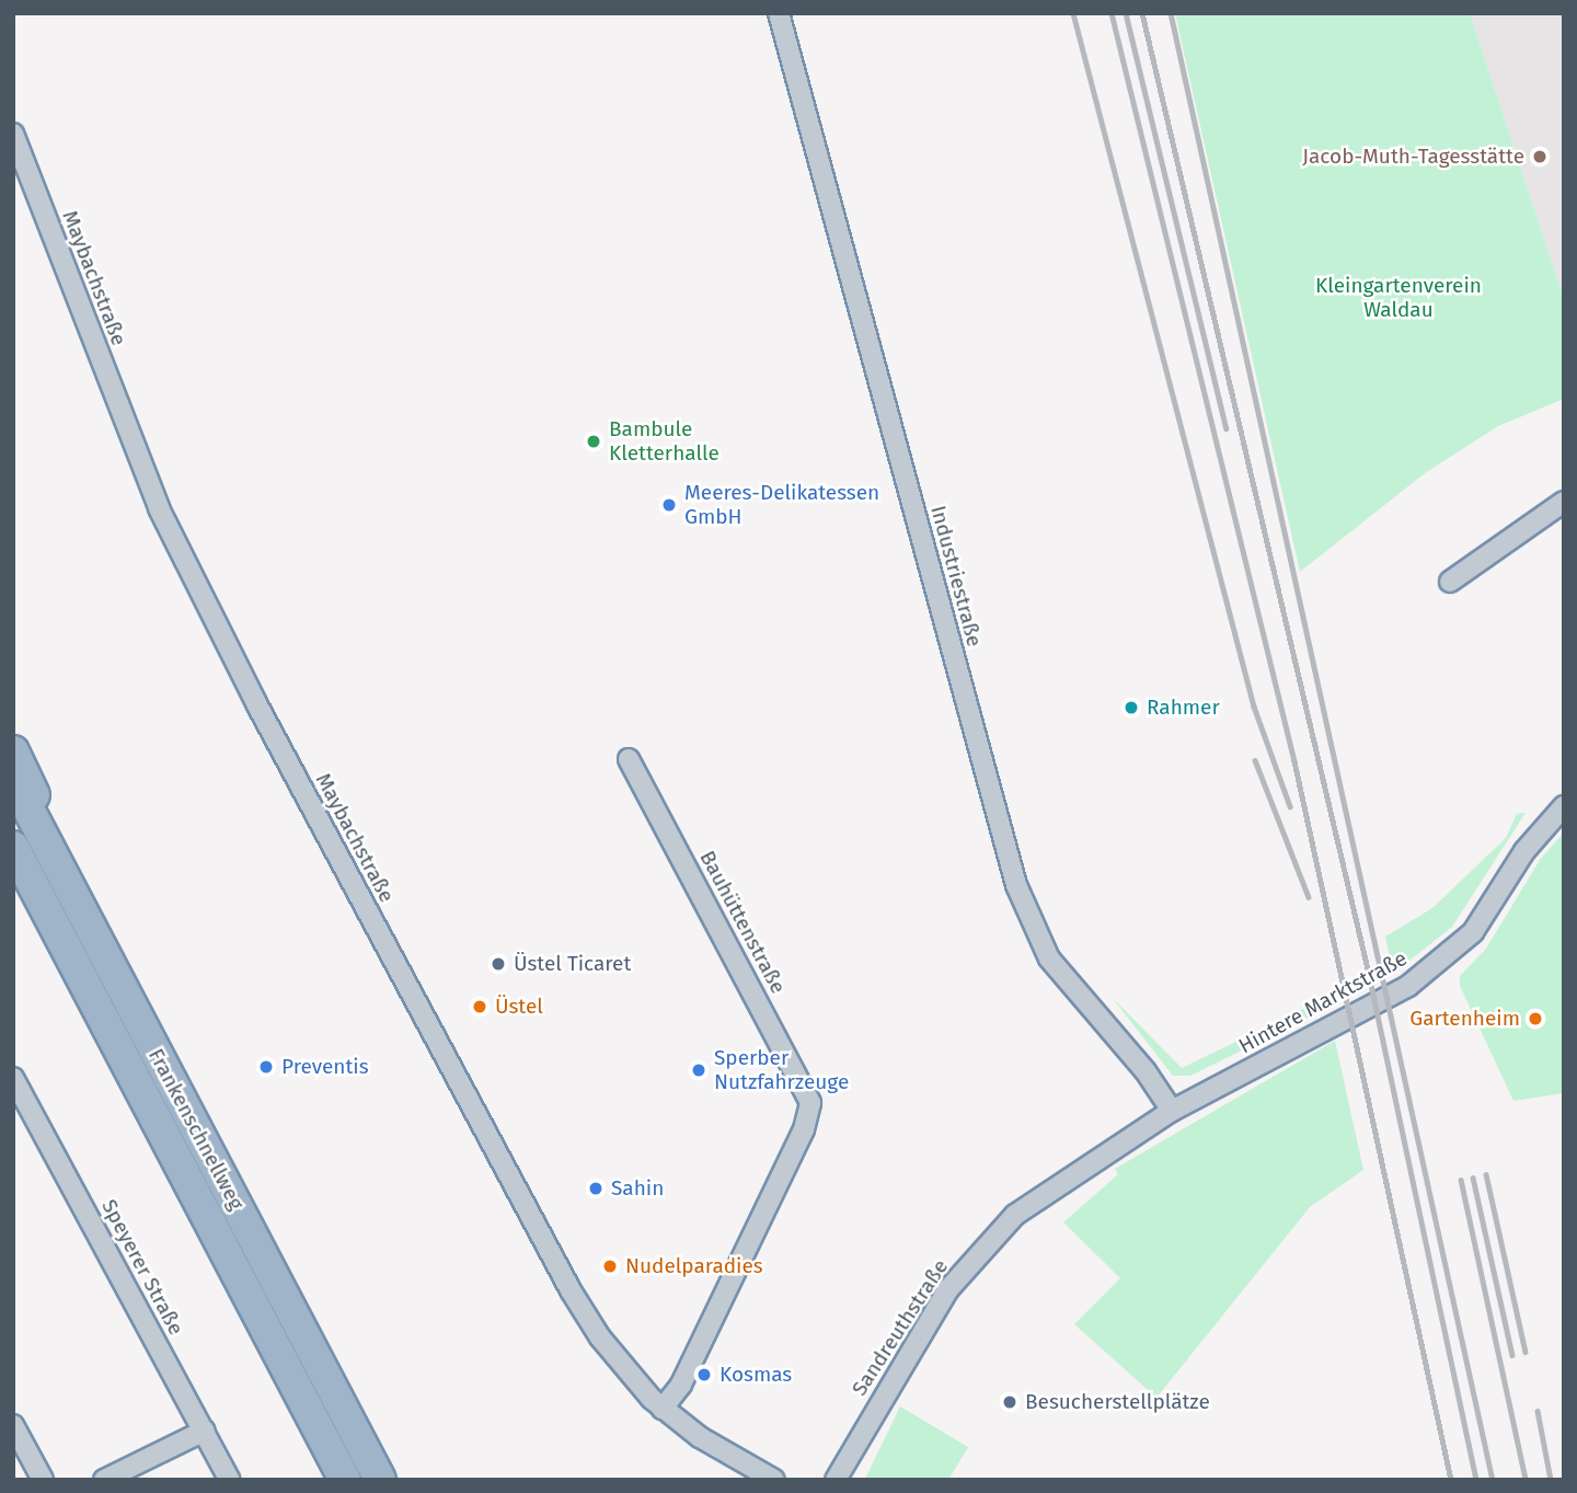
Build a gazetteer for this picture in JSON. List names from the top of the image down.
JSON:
{
  "streets": {
    "highway": ["Frankenschnellweg"],
    "street": [
      "Maybachstraße",
      "Industriestraße",
      "Bauhüttenstraße",
      "Hintere Marktstraße",
      "Speyerer Straße",
      "Sandreuthstraße"
    ]
  },
  "crossings": [
    ["Maybachstraße", "Bauhüttenstraße"],
    ["Industriestraße", "Hintere Marktstraße"],
    ["Industriestraße", "Sandreuthstraße"],
    ["Hintere Marktstraße", "Sandreuthstraße"]
  ],
  "parks": ["Kleingartenverein Waldau"],
  "places": [
    "Jacob-Muth-Tagesstätte",
    "Bambule Kletterhalle",
    "Meeres-Delikatessen GmbH",
    "Rahmer",
    "Üstel Ticaret",
    "Üstel",
    "Gartenheim",
    "Preventis",
    "Sperber Nutzfahrzeuge",
    "Sahin",
    "Nudelparadies",
    "Kosmas",
    "Besucherstellplätze"
  ]
}
